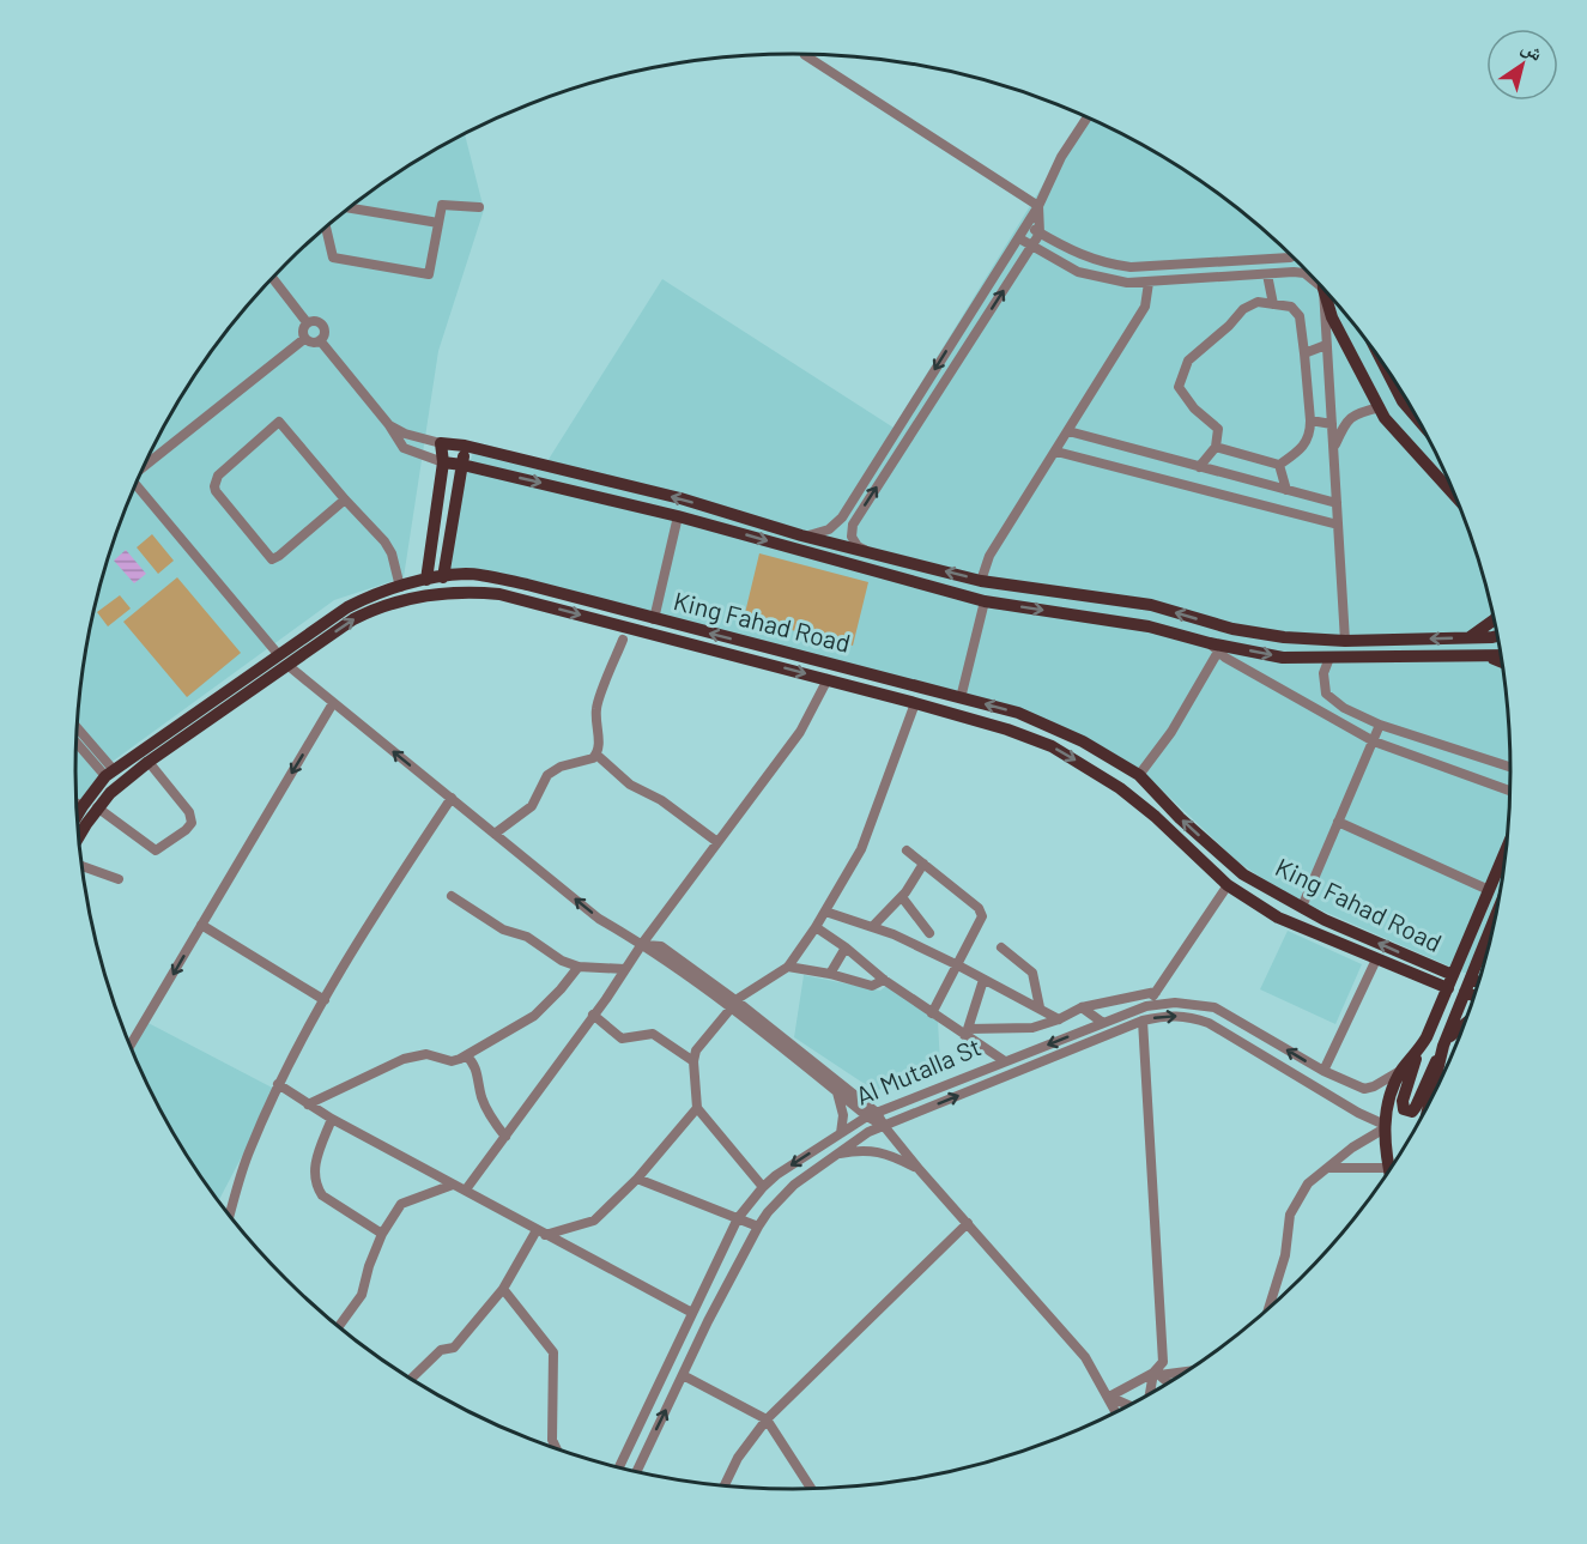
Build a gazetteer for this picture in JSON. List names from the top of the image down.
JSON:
{
  "streets": {
    "main road": ["King Fahad Road", "Al Mutalla St"]
  },
  "north": "top right"
}
